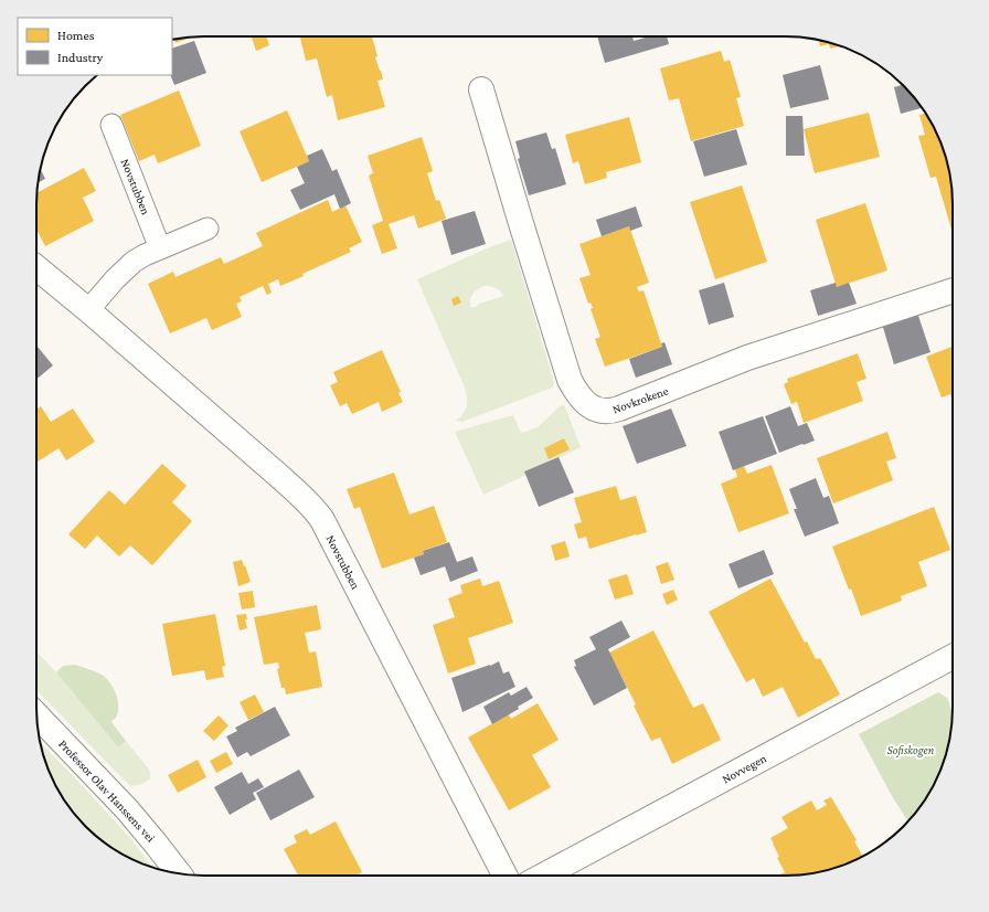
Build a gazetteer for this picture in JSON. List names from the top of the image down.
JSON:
{
  "streets": {
    "street": [
      "Novstubben",
      "Novkrokene",
      "Novvegen",
      "Professor Olav Hanssens vei"
    ]
  },
  "parks": ["Sofiskogen"],
  "legend": ["Homes", "Industry"]
}
